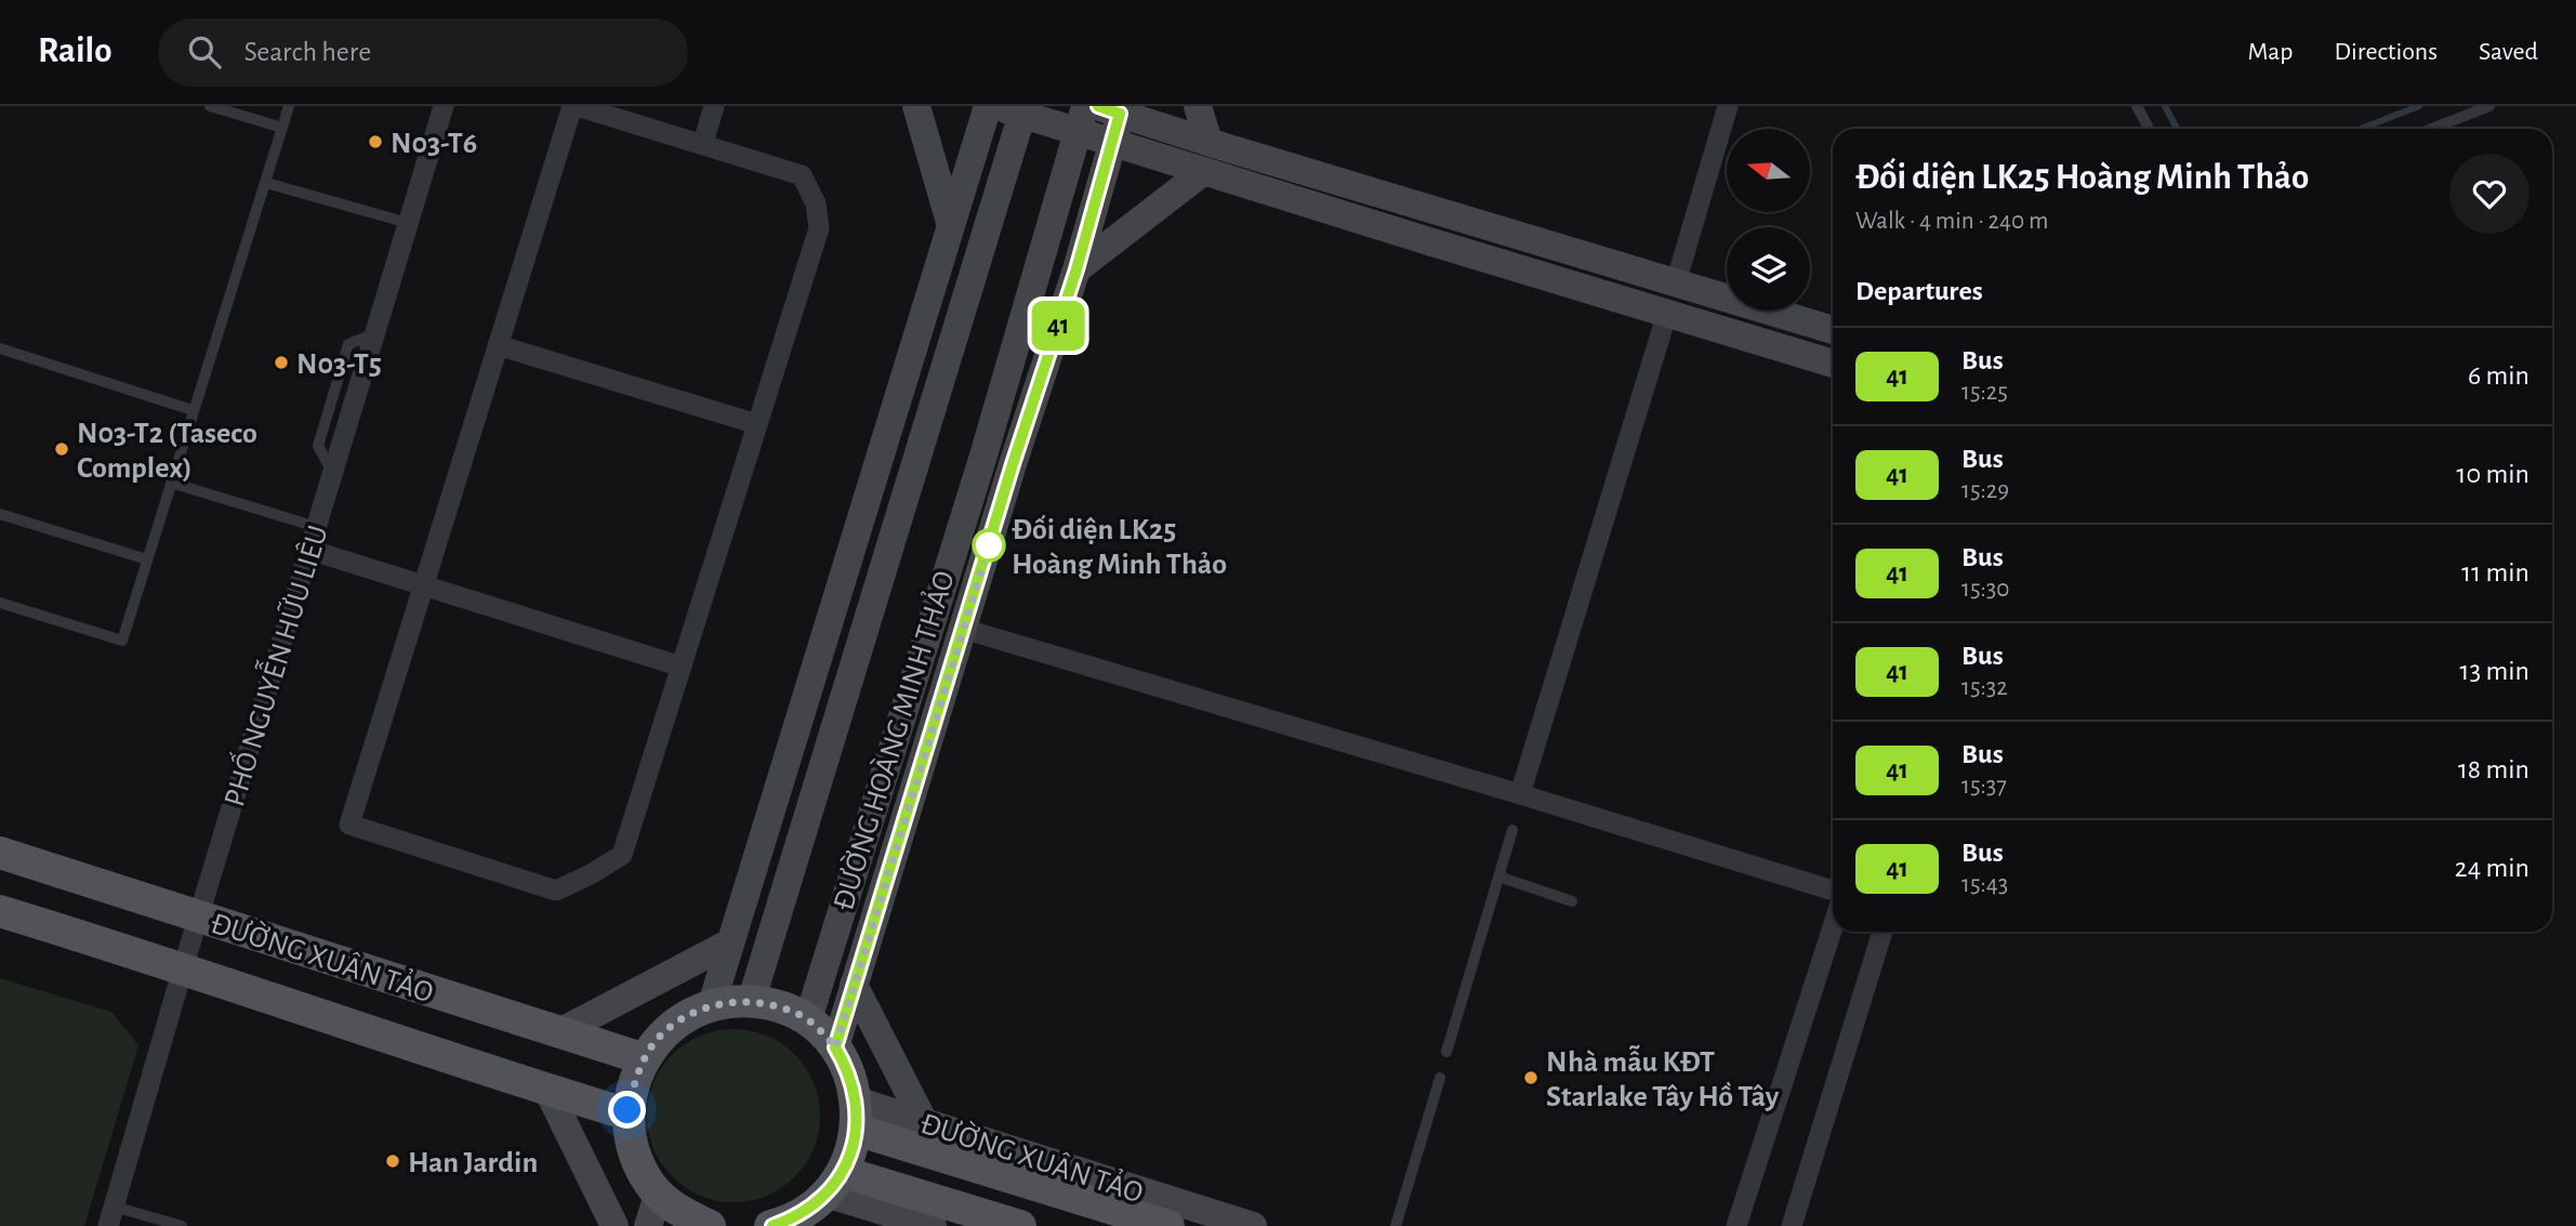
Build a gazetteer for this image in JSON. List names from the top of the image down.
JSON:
{
  "streets": {
    "main road": ["ĐƯỜNG HOÀNG MINH THẢO", "ĐƯỜNG XUÂN TẢO"],
    "street": ["PHỐ NGUYỄN HỮU LIÊU"]
  },
  "crossings": [
    ["PHỐ NGUYỄN HỮU LIÊU", "ĐƯỜNG XUÂN TẢO"]
  ],
  "places": [
    "N03-T6",
    "N03-T5",
    "N03-T2 (Taseco Complex)",
    "Đối diện LK25 Hoàng Minh Thảo",
    "Nhà mẫu KĐT Starlake Tây Hồ Tây",
    "Han Jardin"
  ],
  "lines": ["bus line 41"],
  "north": "left",
  "page": {
    "header": "Railo",
    "search": "Search here",
    "nav": ["Map", "Directions", "Saved"],
    "on_map": "41",
    "heading": [
      ["Đối diện LK25 Hoàng Minh Thảo", "Walk · 4 min · 240 m"],
      "Departures"
    ],
    "list": [
      {
        "mark": "41",
        "name": "Bus",
        "note": "15:25",
        "value": "6 min"
      },
      {
        "mark": "41",
        "name": "Bus",
        "note": "15:29",
        "value": "10 min"
      },
      {
        "mark": "41",
        "name": "Bus",
        "note": "15:30",
        "value": "11 min"
      },
      {
        "mark": "41",
        "name": "Bus",
        "note": "15:32",
        "value": "13 min"
      },
      {
        "mark": "41",
        "name": "Bus",
        "note": "15:37",
        "value": "18 min"
      },
      {
        "mark": "41",
        "name": "Bus",
        "note": "15:43",
        "value": "24 min"
      }
    ]
  }
}
